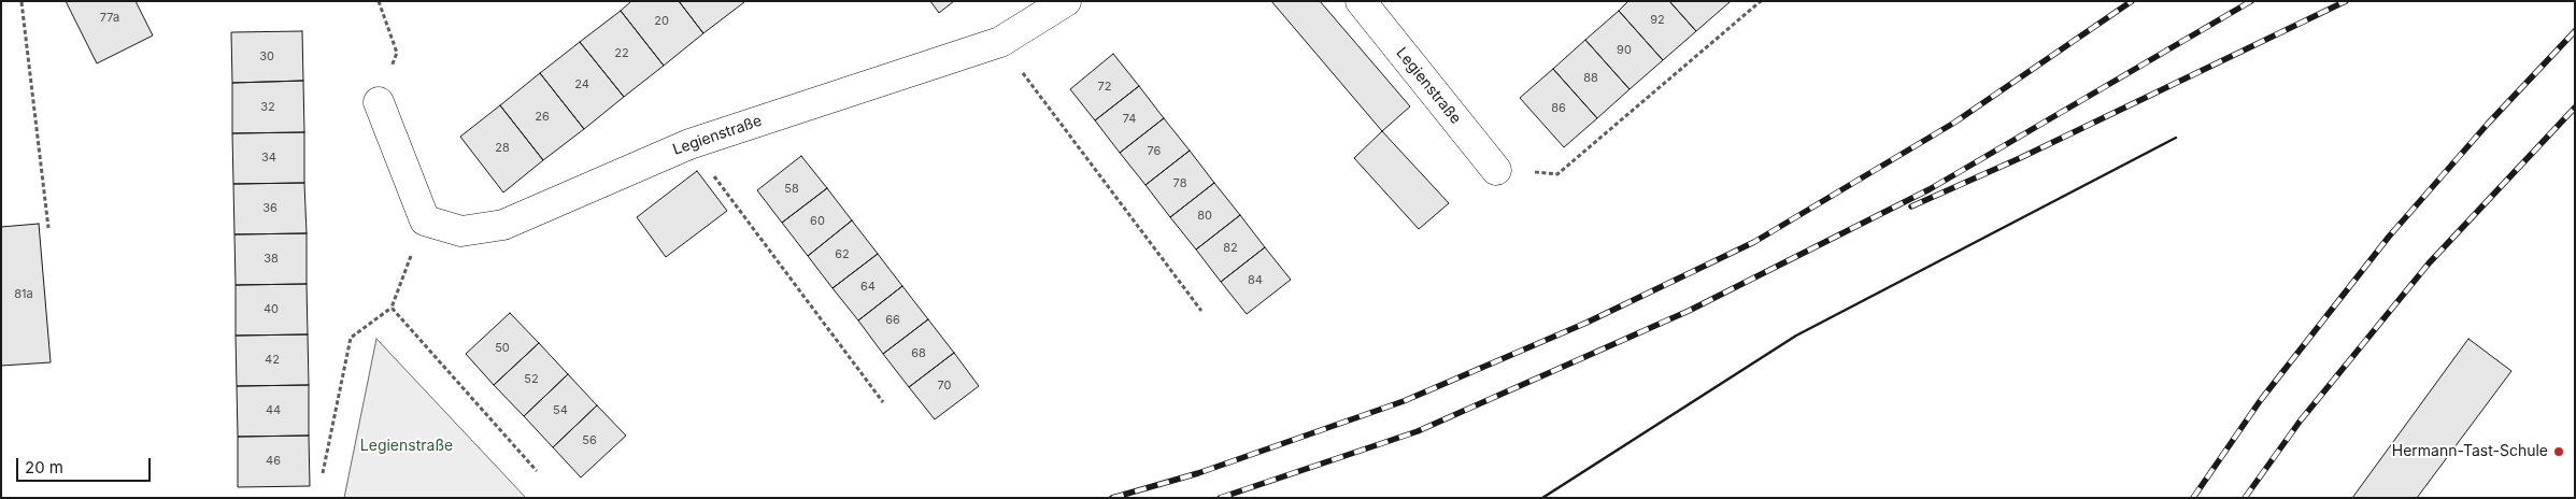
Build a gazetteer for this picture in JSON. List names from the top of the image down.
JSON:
{
  "streets": {
    "street": ["Legienstraße"]
  },
  "parks": ["Legienstraße"],
  "places": ["Hermann-Tast-Schule"],
  "house_numbers": [
    "77a",
    "92",
    "20",
    "90",
    "22",
    "30",
    "88",
    "24",
    "72",
    "32",
    "86",
    "26",
    "74",
    "28",
    "76",
    "34",
    "78",
    "58",
    "36",
    "80",
    "60",
    "82",
    "62",
    "38",
    "84",
    "64",
    "81a",
    "40",
    "66",
    "50",
    "68",
    "42",
    "52",
    "70",
    "44",
    "54",
    "56",
    "46"
  ],
  "scale_bar": "20 m"
}
